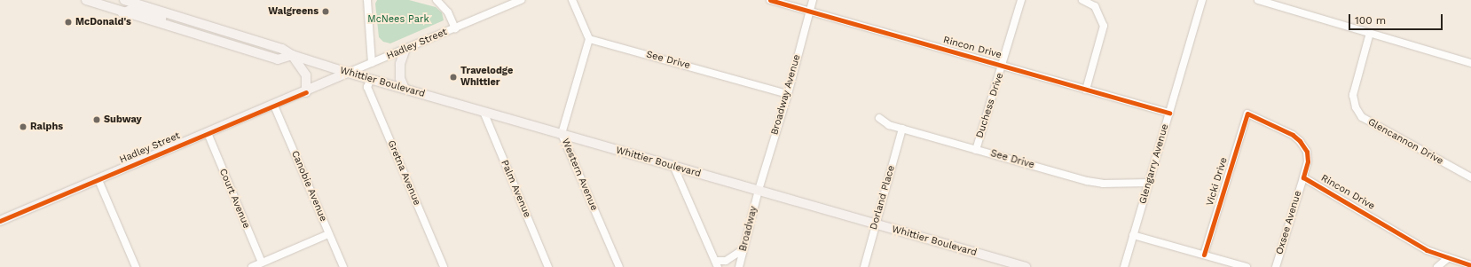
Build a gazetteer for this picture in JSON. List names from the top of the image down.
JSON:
{
  "streets": {
    "main road": ["Hadley Street", "Whittier Boulevard"],
    "street": [
      "Rincon Drive",
      "See Drive",
      "Broadway Avenue",
      "Duchess Drive",
      "Glencannon Drive",
      "Glengarry Avenue",
      "Gretna Avenue",
      "Western Avenue",
      "Vicki Drive",
      "Canobie Avenue",
      "Palm Avenue",
      "Dorland Place",
      "Court Avenue",
      "Oxsee Avenue",
      "Broadway"
    ]
  },
  "crossings": [
    ["Hadley Street", "Whittier Boulevard"],
    ["Hadley Street", "Canobie Avenue"],
    ["Hadley Street", "Court Avenue"],
    ["Rincon Drive", "Broadway Avenue"],
    ["Rincon Drive", "Duchess Drive"],
    ["Rincon Drive", "Glengarry Avenue"],
    ["Rincon Drive", "Vicki Drive"],
    ["Rincon Drive", "Oxsee Avenue"],
    ["See Drive", "Broadway Avenue"],
    ["See Drive", "Duchess Drive"],
    ["See Drive", "Glengarry Avenue"],
    ["See Drive", "Western Avenue"],
    ["See Drive", "Dorland Place"],
    ["Whittier Boulevard", "Broadway Avenue"],
    ["Whittier Boulevard", "Gretna Avenue"],
    ["Whittier Boulevard", "Western Avenue"],
    ["Whittier Boulevard", "Palm Avenue"],
    ["Whittier Boulevard", "Dorland Place"],
    ["Whittier Boulevard", "Broadway"],
    ["Broadway Avenue", "Broadway"],
    ["Vicki Drive", "Oxsee Avenue"]
  ],
  "parks": ["McNees Park"],
  "places": [
    "Walgreens",
    "McDonald's",
    "Travelodge Whittier",
    "Subway",
    "Ralphs"
  ],
  "scale_bar": "100 m"
}
